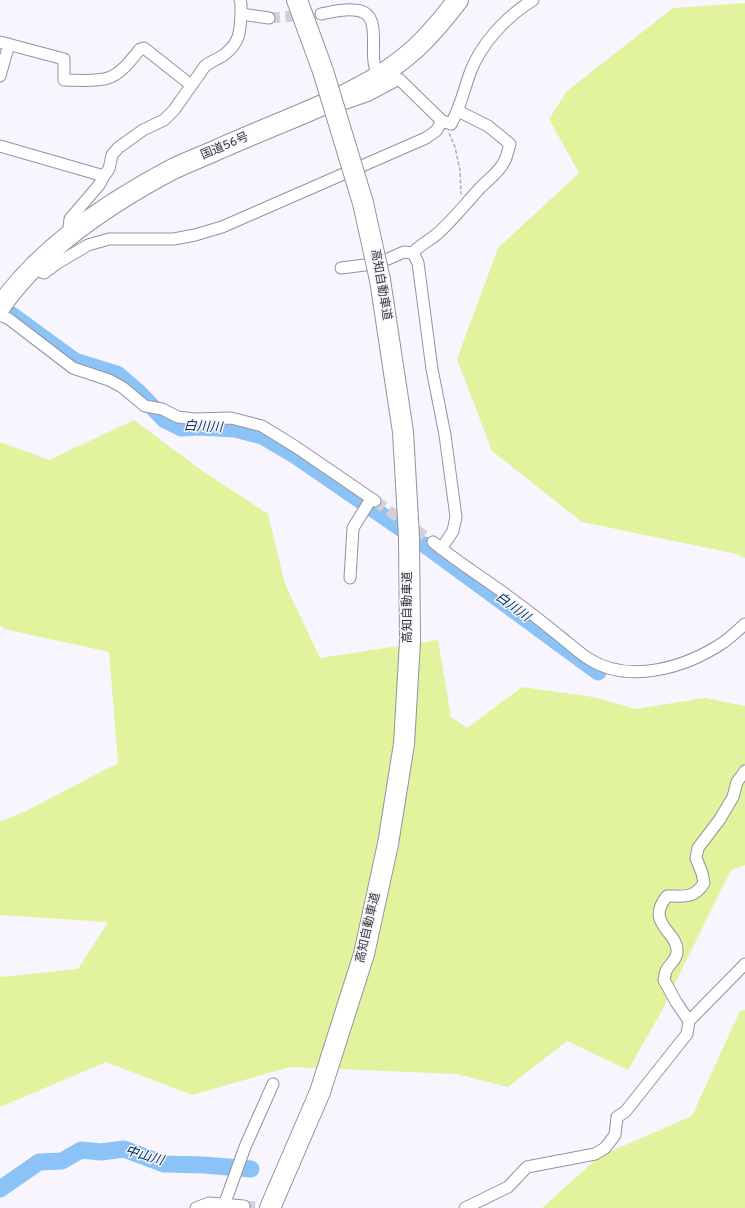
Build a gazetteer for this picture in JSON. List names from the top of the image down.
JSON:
{
  "streets": {
    "highway": ["国道56号", "高知自動車道"]
  },
  "water": ["白川川", "中山川"]
}
